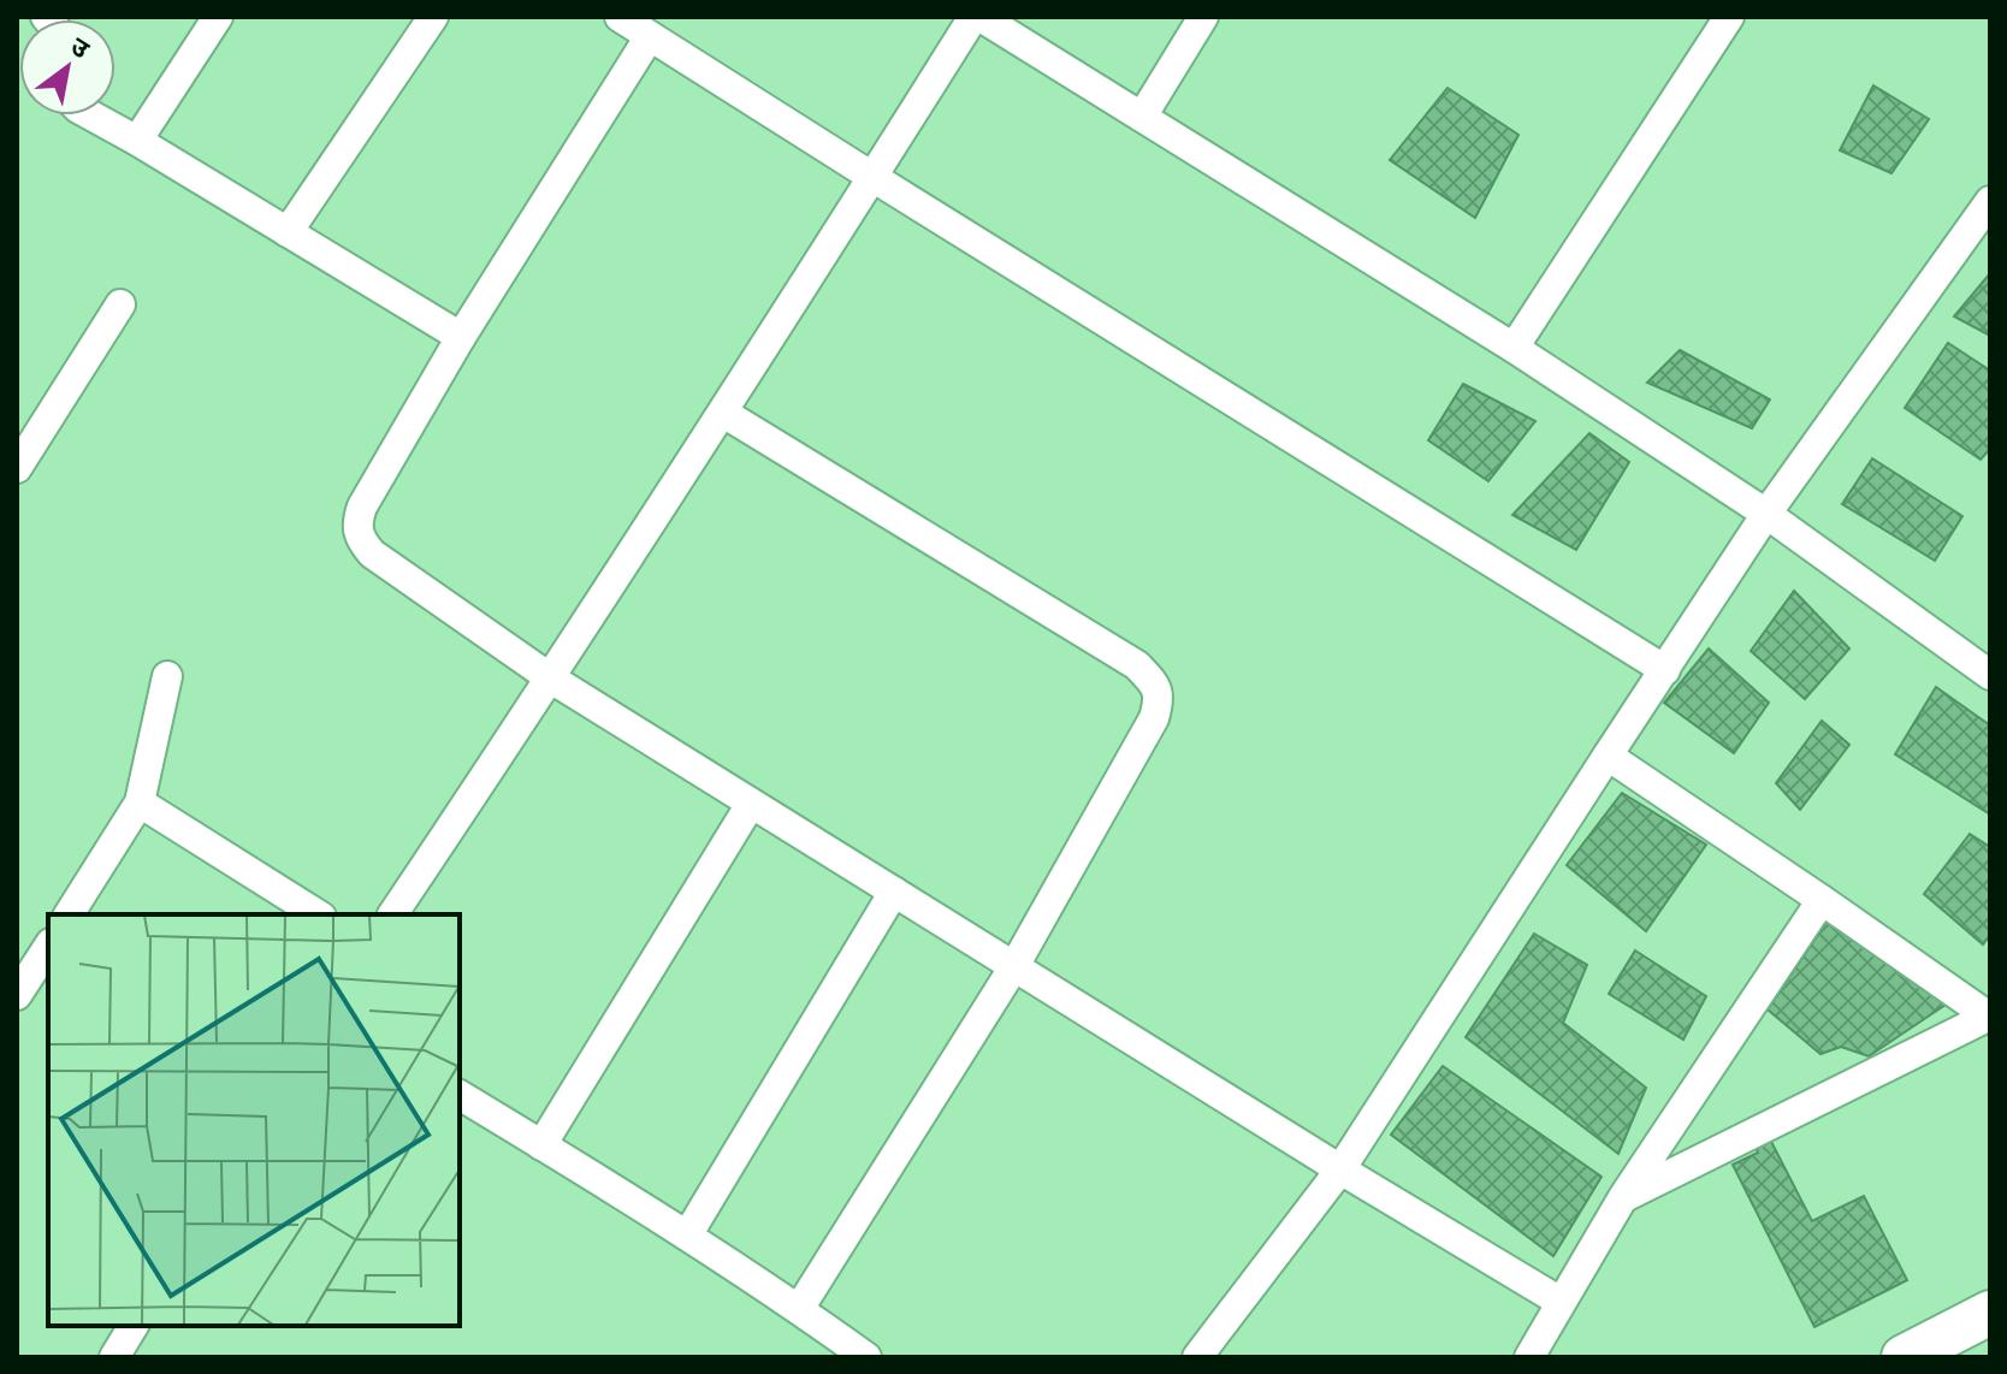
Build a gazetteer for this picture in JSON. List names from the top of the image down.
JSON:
{
  "north": "top right"
}
